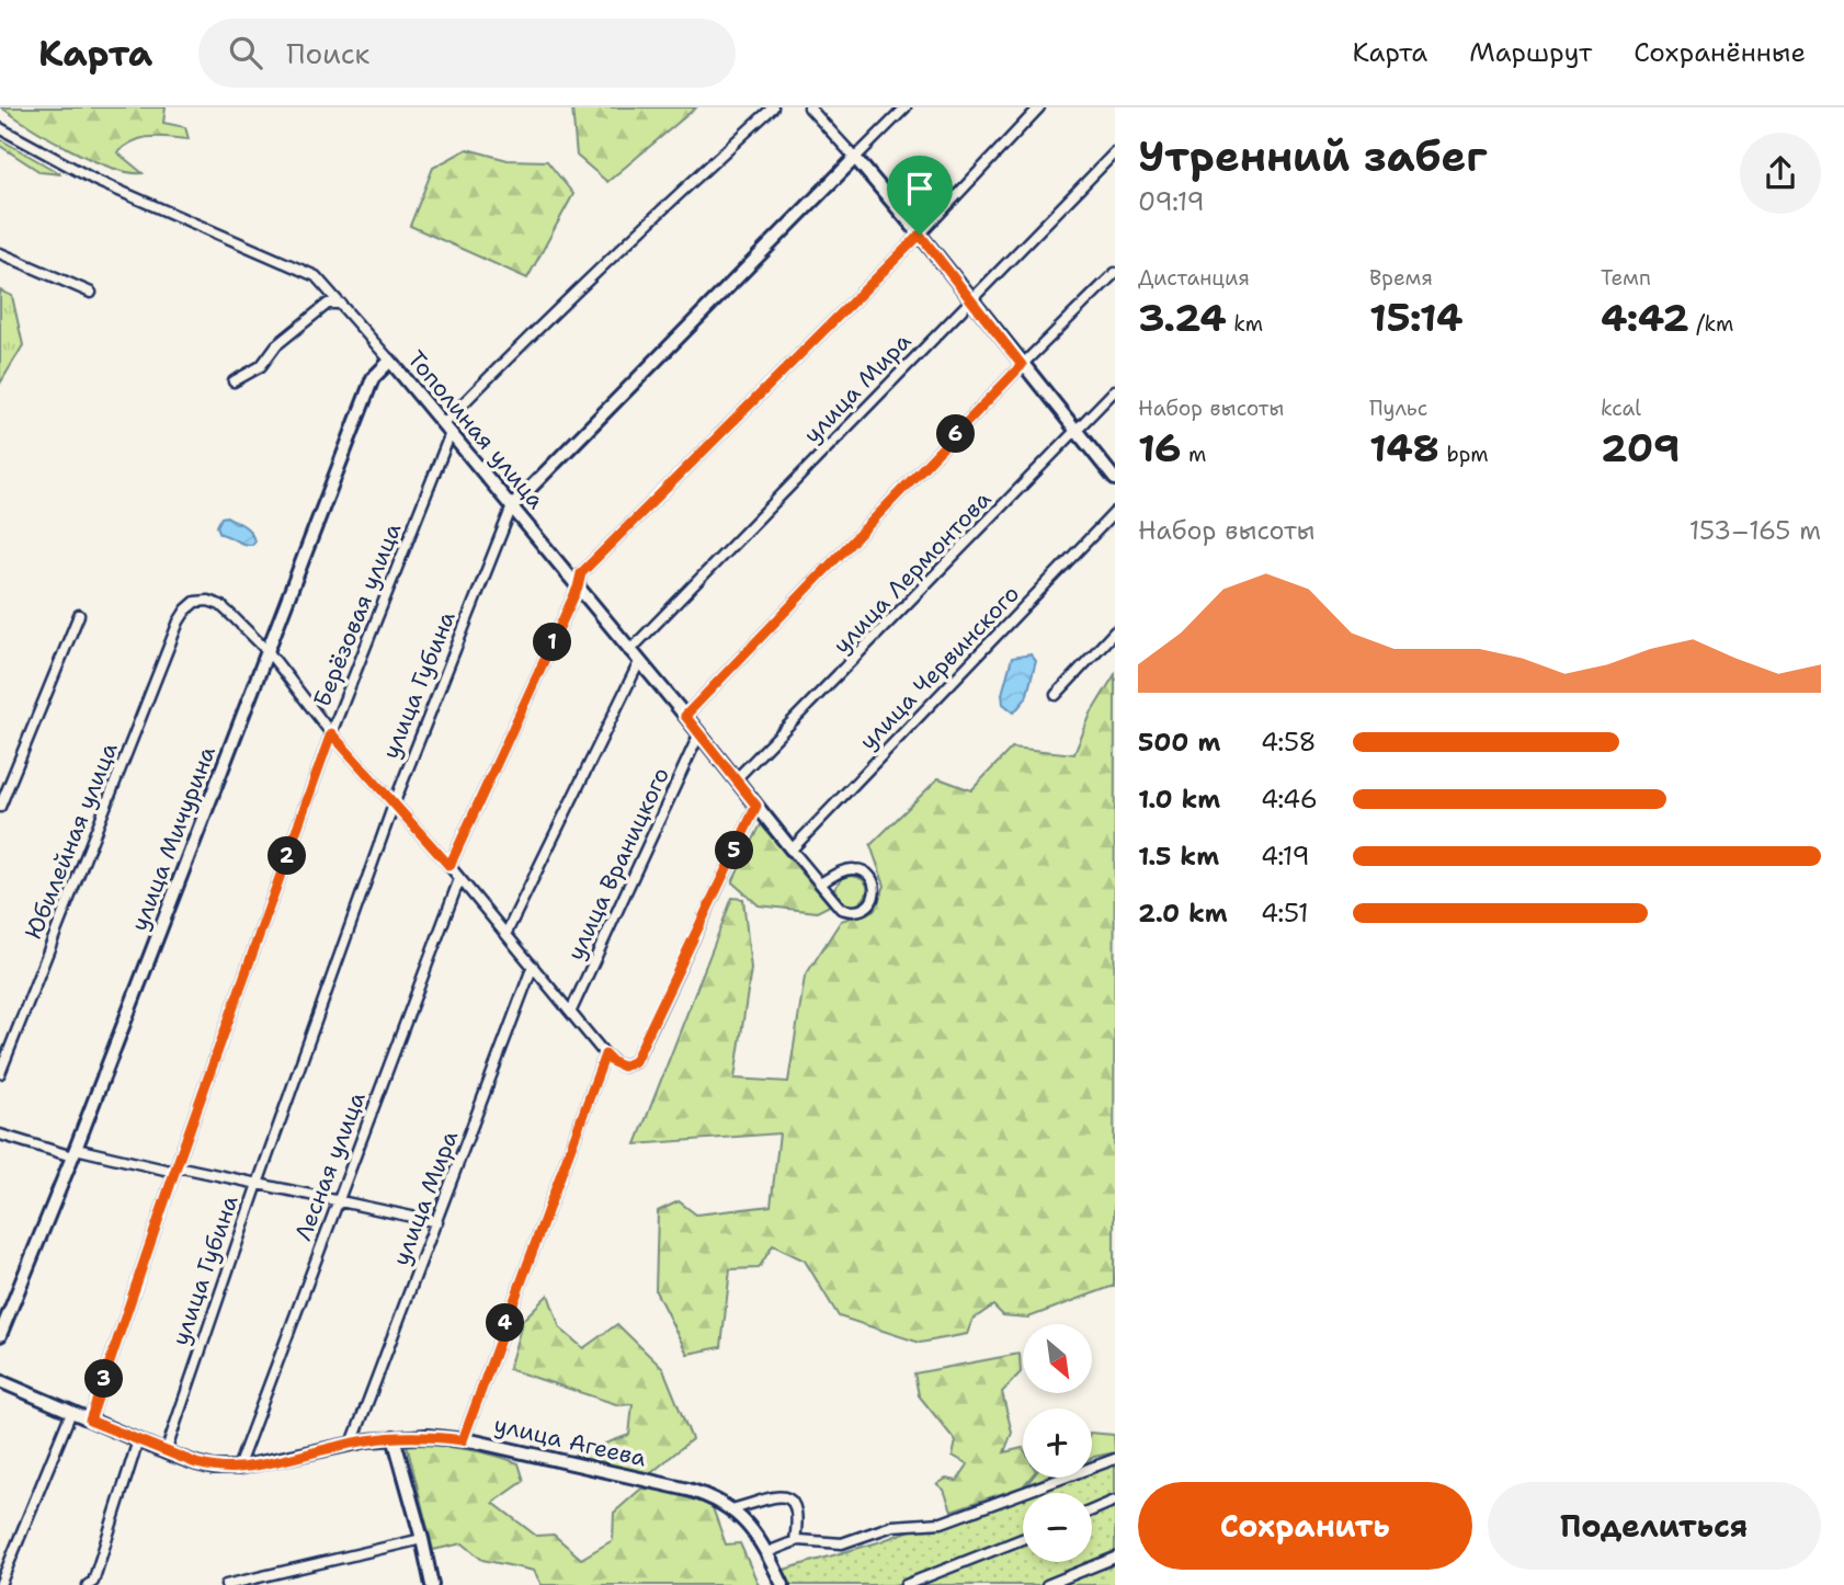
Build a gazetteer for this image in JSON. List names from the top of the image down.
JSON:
{
  "streets": {
    "street": [
      "улица Мира",
      "Тополиная улица",
      "улица Лермонтова",
      "Берёзовая улица",
      "улица Червинского",
      "улица Губина",
      "улица Мичурина",
      "Юбилейная улица",
      "улица Враницкого",
      "Лесная улица",
      "улица Агеева"
    ]
  },
  "crossings": [
    ["улица Мира", "Тополиная улица"],
    ["улица Мира", "улица Агеева"],
    ["Тополиная улица", "улица Лермонтова"],
    ["Тополиная улица", "Берёзовая улица"],
    ["Тополиная улица", "улица Червинского"],
    ["Тополиная улица", "улица Губина"],
    ["Тополиная улица", "улица Мичурина"],
    ["Тополиная улица", "улица Враницкого"],
    ["Берёзовая улица", "улица Агеева"],
    ["улица Губина", "улица Агеева"],
    ["улица Мичурина", "Юбилейная улица"],
    ["Лесная улица", "улица Агеева"]
  ],
  "north": "bottom right",
  "page": {
    "header": "Карта",
    "search": "Поиск",
    "nav": ["Карта", "Маршрут", "Сохранённые"],
    "heading": ["Утренний забег", "09:19"],
    "stats": [
      ["Дистанция", "3.24 km"],
      ["Время", "15:14"],
      ["Темп", "4:42 /km"],
      ["Набор высоты", "16 m"],
      ["Пульс", "148 bpm"],
      ["kcal", "209"]
    ],
    "pins": [
      "6",
      "1",
      "5",
      "2",
      "4",
      "3"
    ],
    "chart": ["Набор высоты", "153–165 m"],
    "list": [
      {
        "name": "500 m",
        "note": "4:58"
      },
      {
        "name": "1.0 km",
        "note": "4:46"
      },
      {
        "name": "1.5 km",
        "note": "4:19"
      },
      {
        "name": "2.0 km",
        "note": "4:51"
      }
    ],
    "map_buttons": ["+", "−"],
    "buttons": ["Сохранить", "Поделиться"]
  }
}
